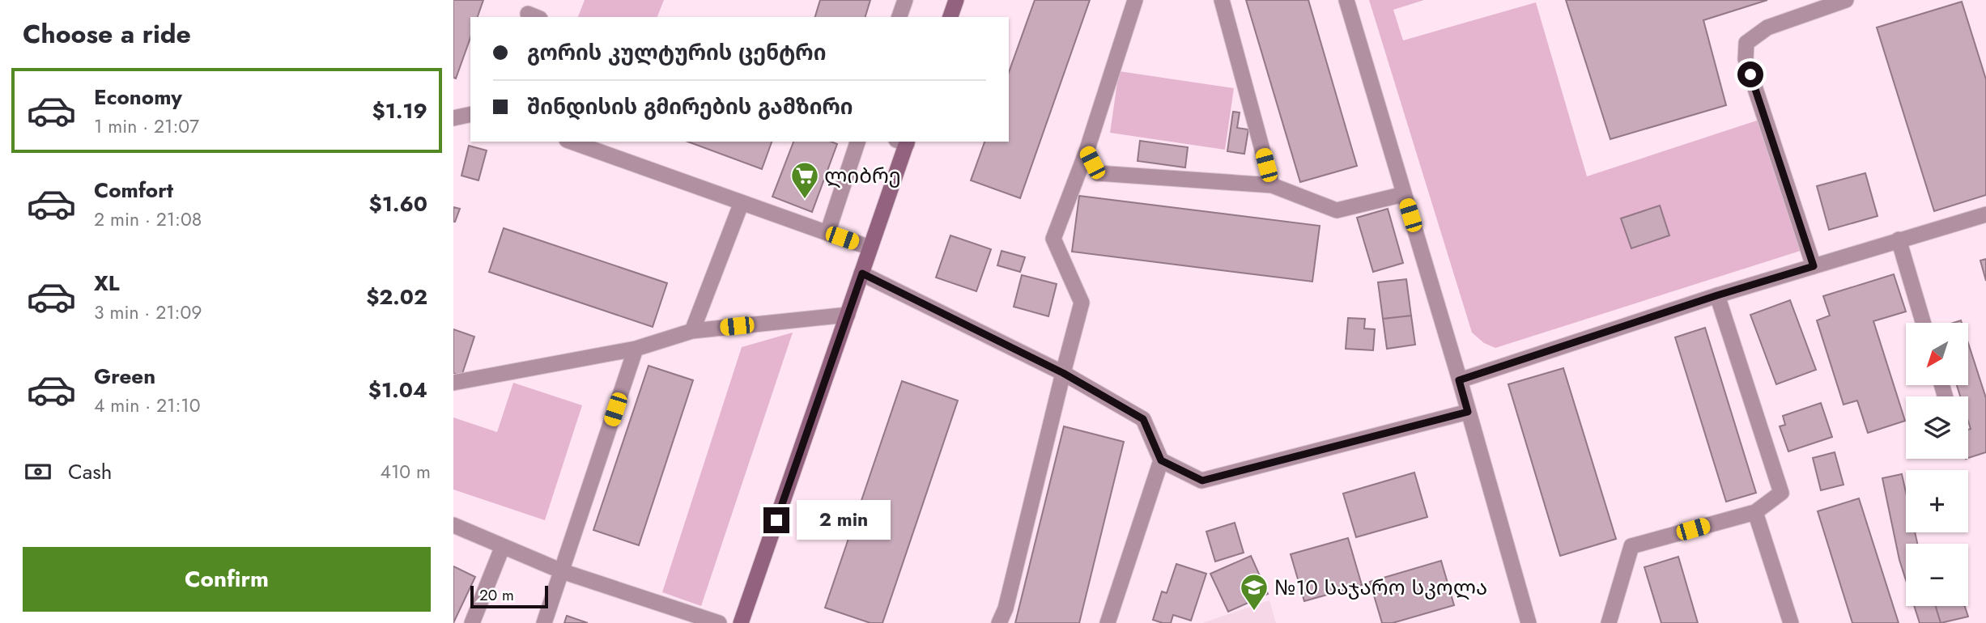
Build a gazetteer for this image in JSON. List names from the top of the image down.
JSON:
{
  "places": {
    "supermarket": ["ლიბრე"],
    "school or university": ["№10 საჯარო სკოლა"]
  },
  "scale_bar": "20 m",
  "north": "bottom left",
  "page": {
    "heading": "Choose a ride",
    "banner": ["გორის კულტურის ცენტრი", "შინდისის გმირების გამზირი"],
    "list": [
      {
        "name": "Economy",
        "note": "1 min · 21:07",
        "value": "$1.19"
      },
      {
        "name": "Comfort",
        "note": "2 min · 21:08",
        "value": "$1.60"
      },
      {
        "name": "XL",
        "note": "3 min · 21:09",
        "value": "$2.02"
      },
      {
        "name": "Green",
        "note": "4 min · 21:10",
        "value": "$1.04"
      }
    ],
    "map_buttons": ["+", "−"],
    "pay": ["Cash", "410 m"],
    "bubble": "2 min",
    "buttons": "Confirm",
    "scale": "20 m"
  }
}
